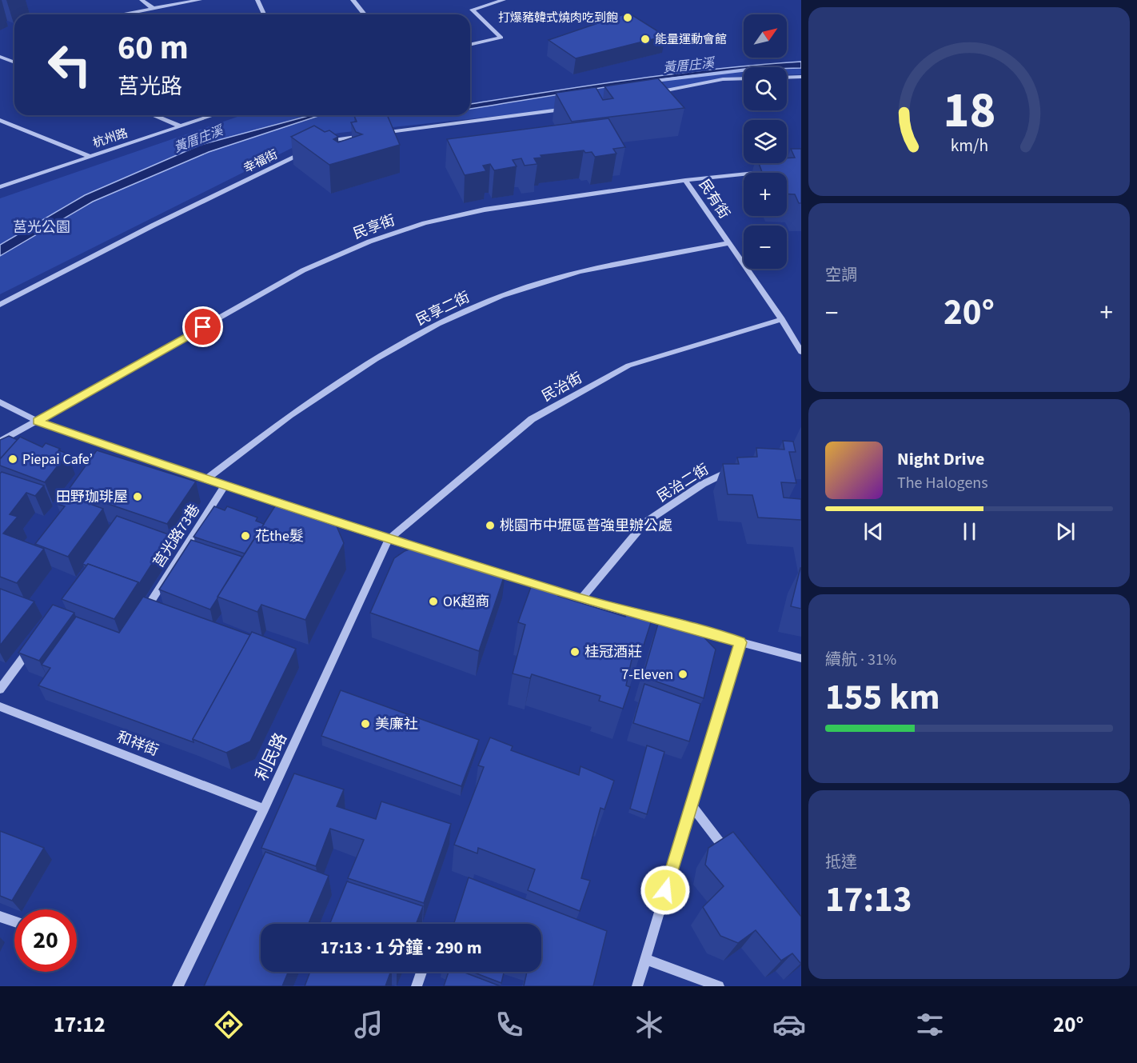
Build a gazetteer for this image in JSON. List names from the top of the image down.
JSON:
{
  "streets": {
    "lane": [
      "杭州路",
      "幸福街",
      "民有街",
      "民享街",
      "民享二街",
      "民治街",
      "民治二街",
      "莒光路73巷",
      "和祥街",
      "利民路"
    ]
  },
  "crossings": [
    ["民有街", "民享街"],
    ["民有街", "民享二街"],
    ["民有街", "民治街"],
    ["民治街", "利民路"],
    ["和祥街", "利民路"]
  ],
  "water": ["黃厝庄溪"],
  "parks": ["莒光公園"],
  "places": [
    "打爆豬韓式燒肉吃到飽",
    "能量運動會館",
    "Piepai Cafe’",
    "田野珈琲屋",
    "桃園市中壢區普強里辦公處",
    "花the髮",
    "OK超商",
    "桂冠酒莊",
    "7-Eleven",
    "美廉社"
  ],
  "north": "top right",
  "page": {
    "map_buttons": ["+", "−"],
    "turn": ["60 m", "莒光路"],
    "tile": [
      "空調",
      ["續航 · 31%", "155 km"],
      ["抵達", "17:13"]
    ],
    "heat": ["−", "20°", "+"],
    "song": ["Night Drive", "The Halogens"],
    "limit": "20",
    "trip": "17:13 · 1 分鐘 · 290 m",
    "tabs": ["17:12", "20°"],
    "gauge": ["18", "km/h"]
  }
}
